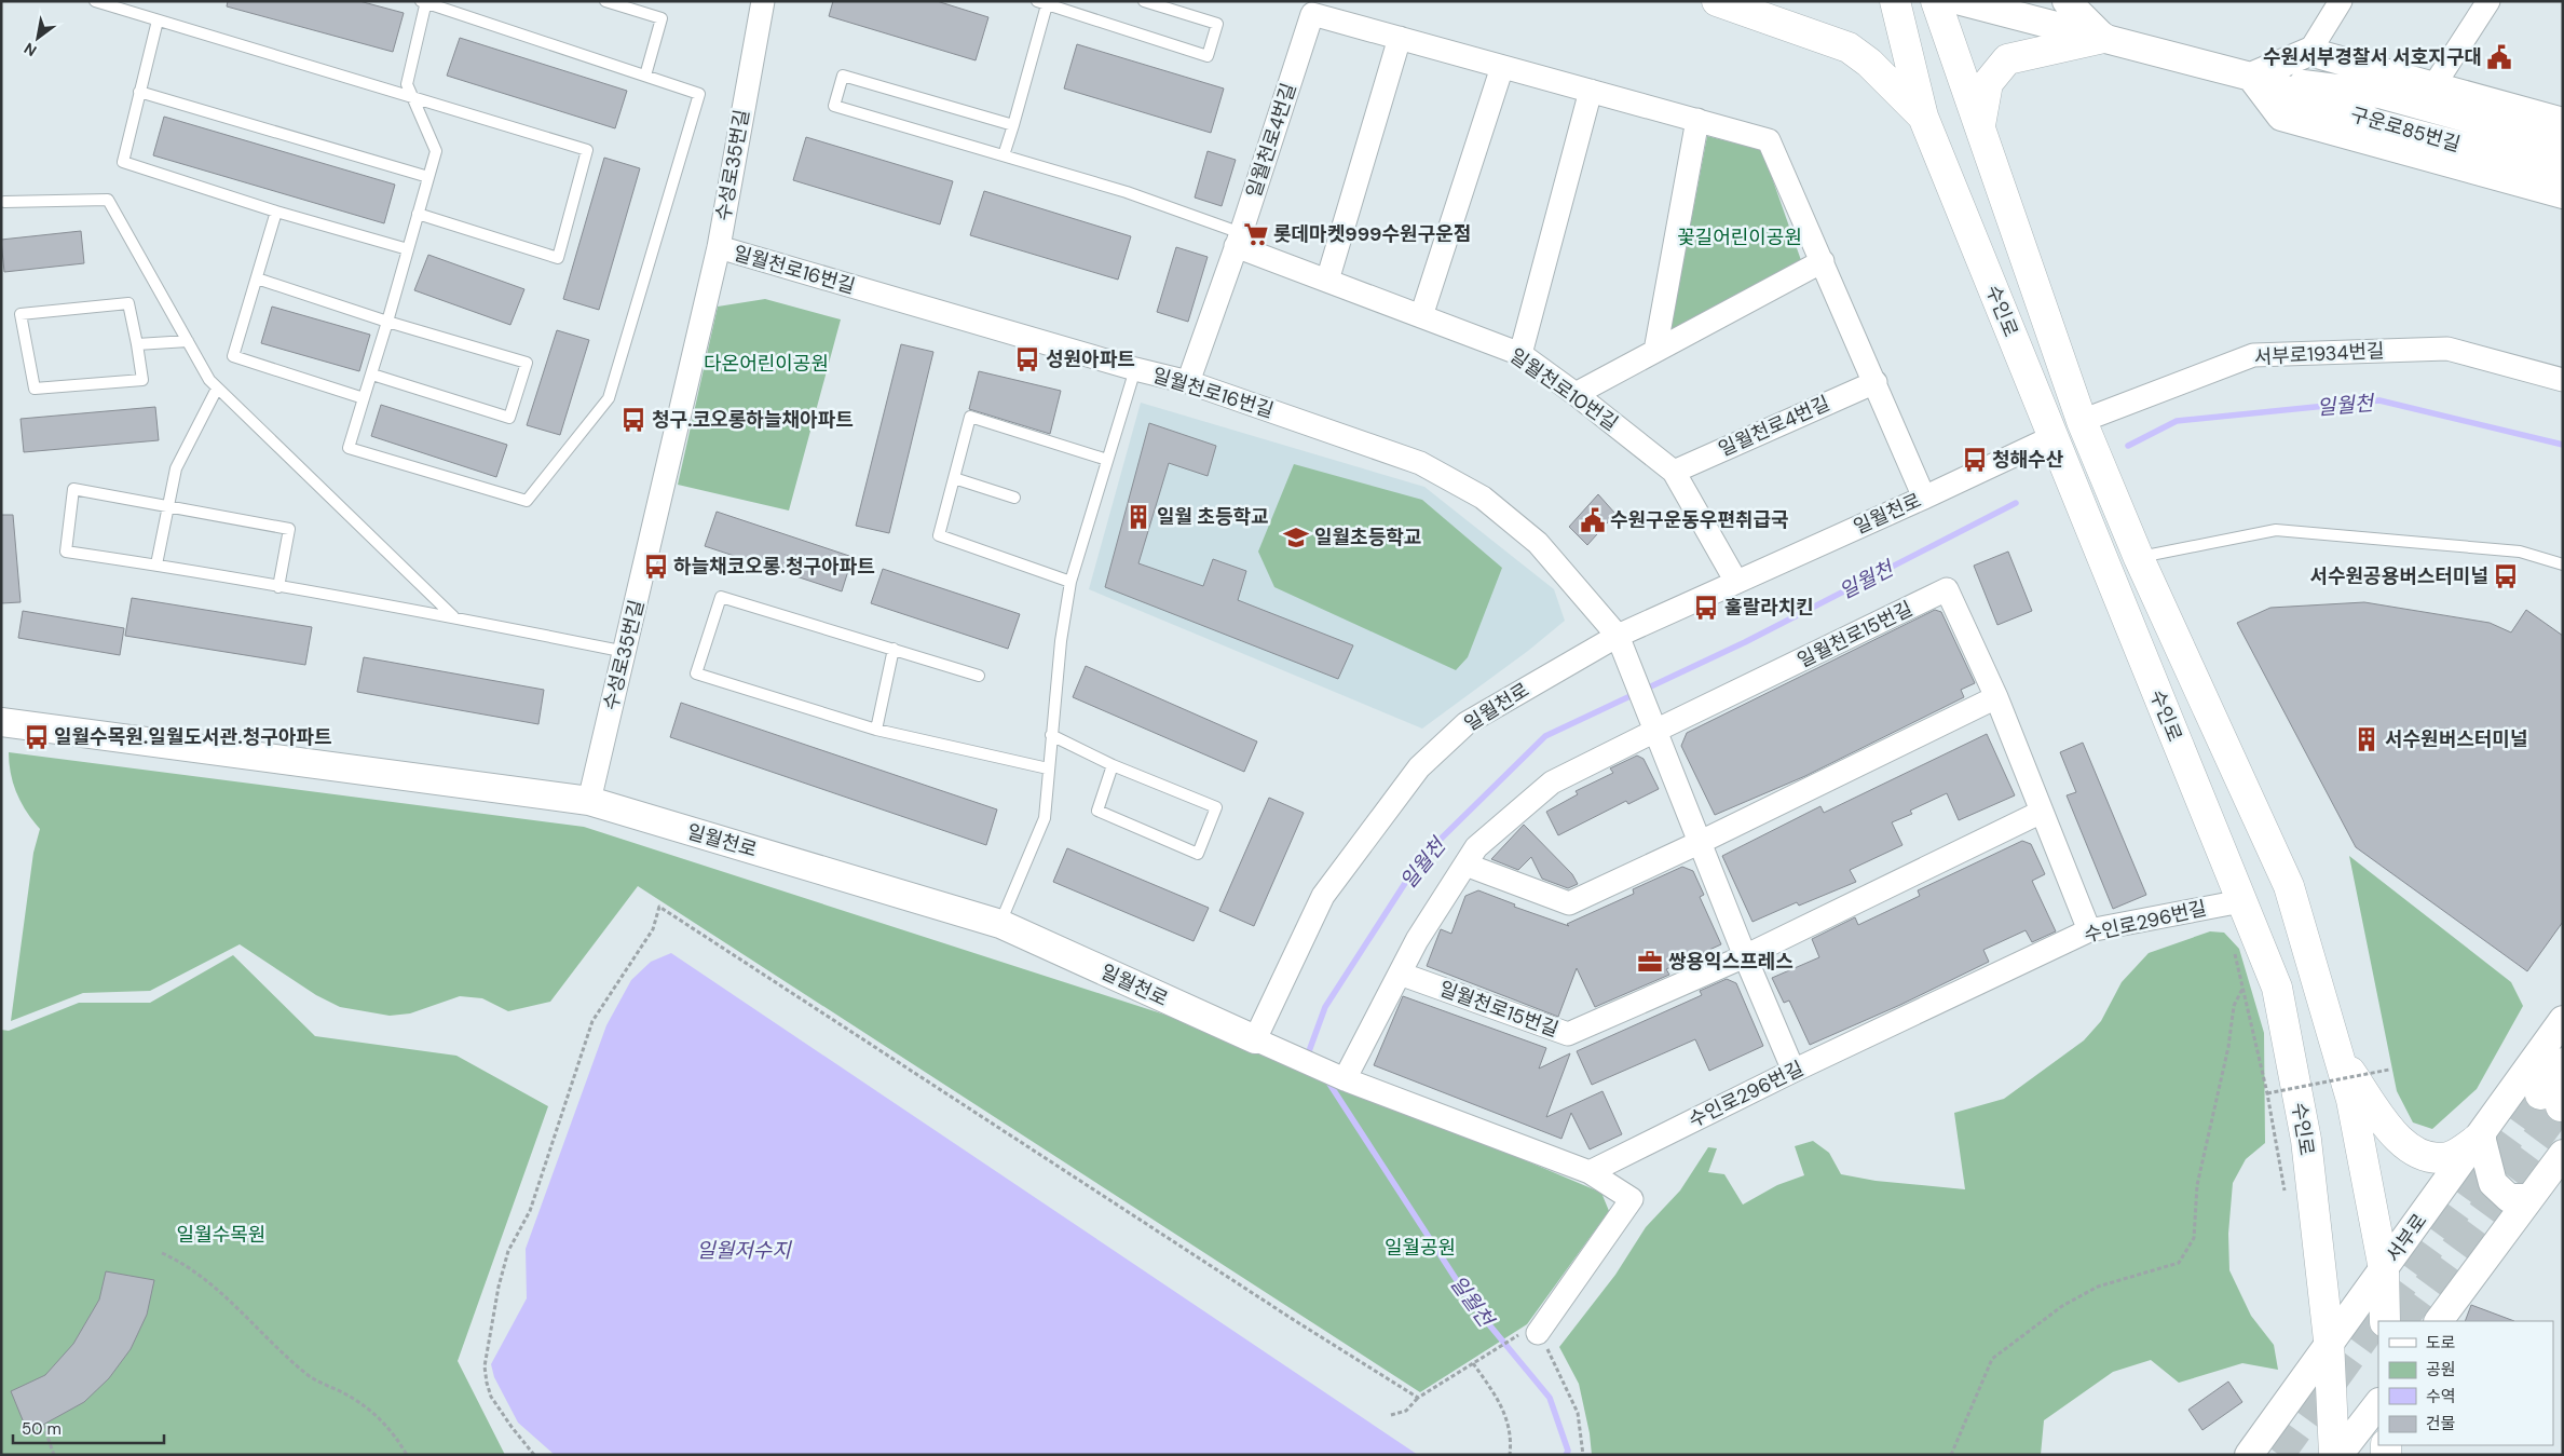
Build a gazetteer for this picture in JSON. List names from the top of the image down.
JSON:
{
  "streets": {
    "main road": ["수인로"],
    "street": [
      "구운로85번길",
      "일월천로4번길",
      "수성로35번길",
      "일월천로16번길",
      "서부로1934번길",
      "일월천로10번길",
      "일월천로",
      "일월천로15번길",
      "수인로296번길",
      "서부로"
    ]
  },
  "crossings": [
    ["일월천로4번길", "일월천로16번길"],
    ["일월천로4번길", "일월천로10번길"],
    ["일월천로4번길", "일월천로"],
    ["수성로35번길", "일월천로16번길"],
    ["수성로35번길", "일월천로"],
    ["일월천로16번길", "일월천로"],
    ["수인로", "서부로1934번길"],
    ["수인로", "일월천로"],
    ["수인로", "수인로296번길"],
    ["수인로", "서부로"],
    ["일월천로10번길", "일월천로"],
    ["일월천로15번길", "수인로296번길"]
  ],
  "water": ["일월천", "일월저수지"],
  "parks": [
    "꽃길어린이공원",
    "다온어린이공원",
    "일월수목원",
    "일월공원"
  ],
  "places": {
    "public building": ["수원서부경찰서 서호지구대", "수원구운동우편취급국"],
    "supermarket": ["롯데마켓999수원구운점"],
    "bus stop": [
      "성원아파트",
      "청구.코오롱하늘채아파트",
      "청해수산",
      "하늘채코오롱.청구아파트",
      "서수원공용버스터미널",
      "훌랄라치킨",
      "일월수목원.일월도서관.청구아파트"
    ],
    "building": ["일월 초등학교", "서수원버스터미널"],
    "school or university": ["일월초등학교"],
    "office": ["쌍용익스프레스"]
  },
  "legend": [
    "도로",
    "공원",
    "수역",
    "건물"
  ],
  "scale_bar": "50 m",
  "north": "bottom left"
}
